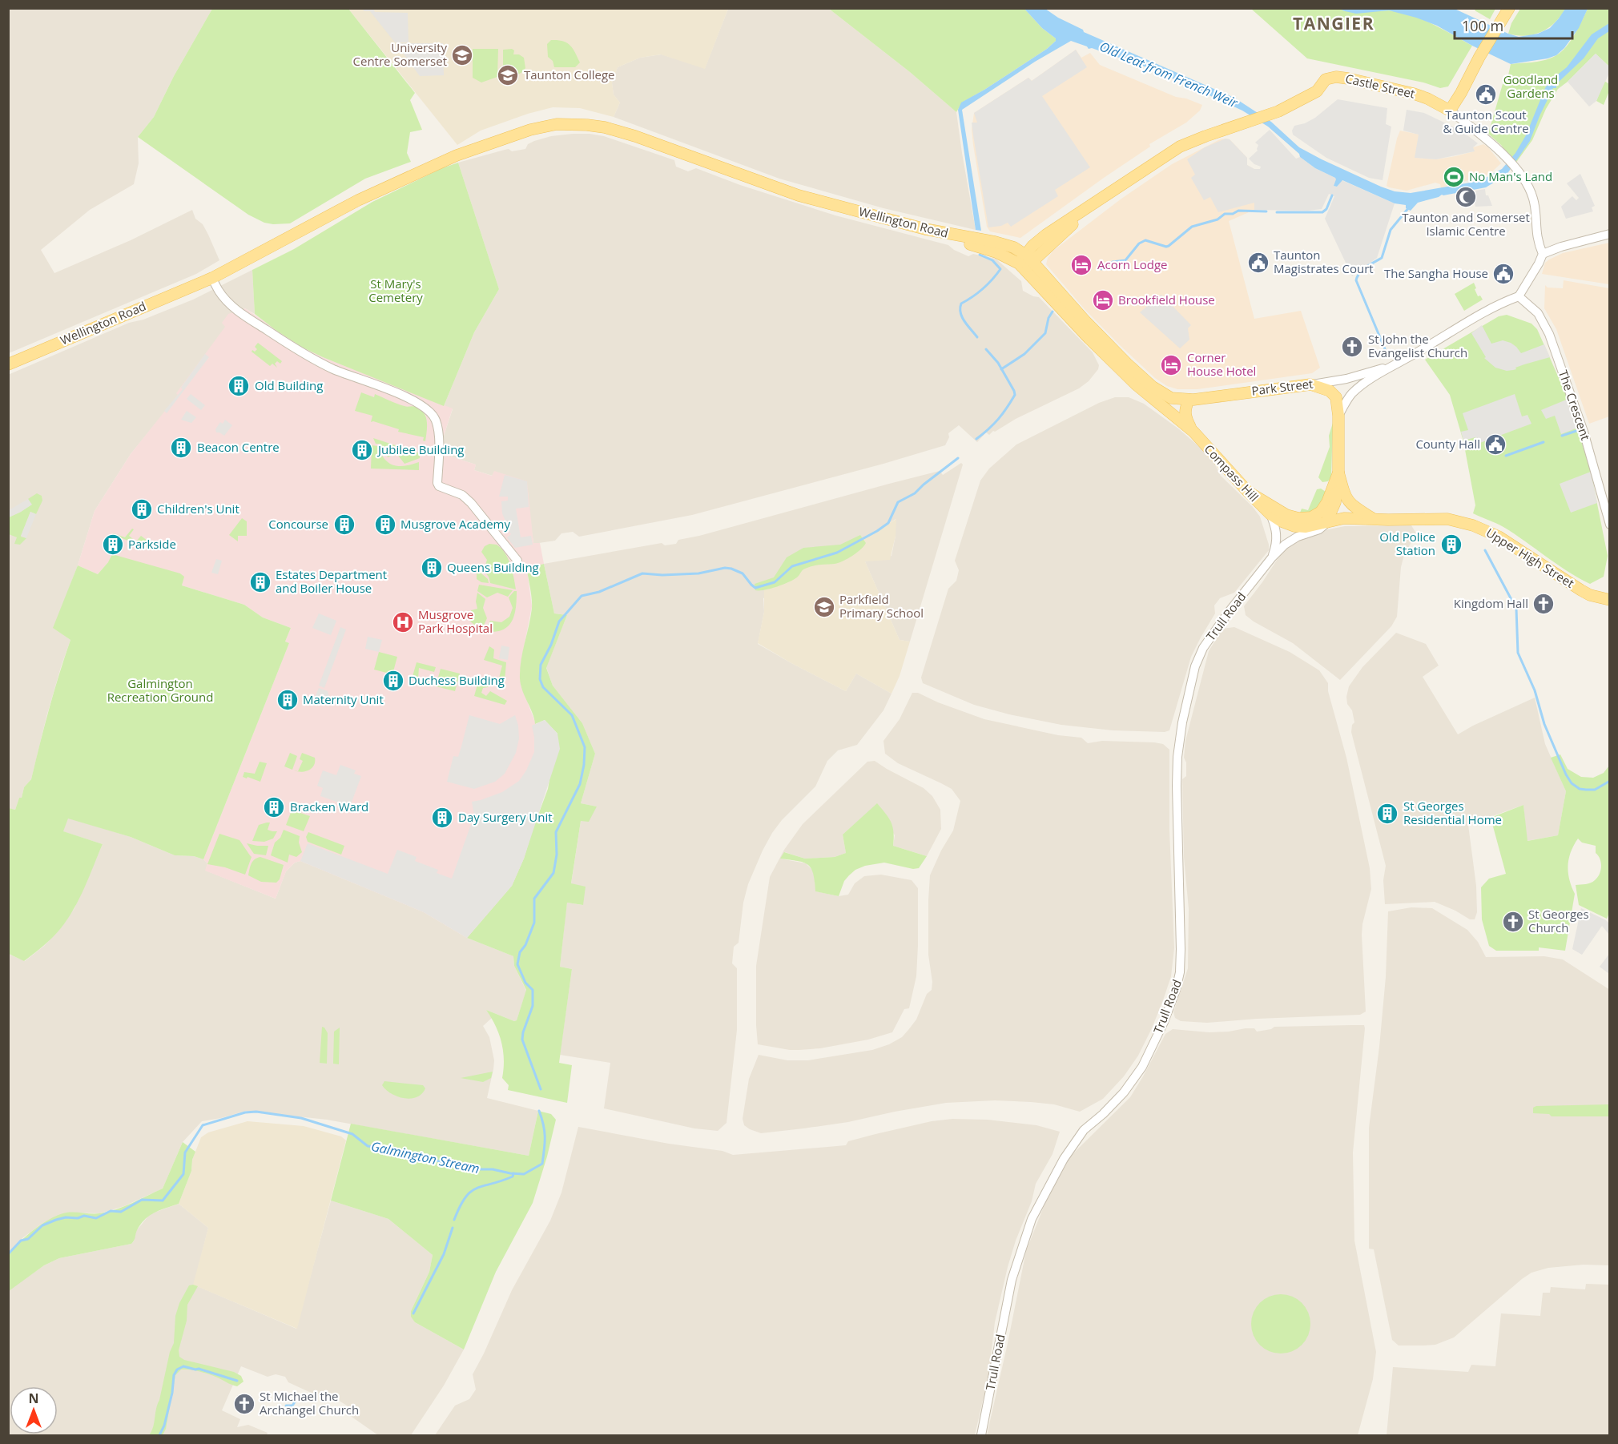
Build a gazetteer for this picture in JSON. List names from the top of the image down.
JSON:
{
  "streets": {
    "main road": [
      "Castle Street",
      "Wellington Road",
      "Park Street",
      "Compass Hill",
      "Upper High Street"
    ],
    "street": ["The Crescent", "Trull Road"]
  },
  "crossings": [
    ["Castle Street", "Wellington Road"],
    ["Wellington Road", "Park Street"],
    ["Wellington Road", "Compass Hill"],
    ["Park Street", "The Crescent"],
    ["Compass Hill", "Upper High Street"],
    ["Compass Hill", "Trull Road"],
    ["Upper High Street", "Trull Road"]
  ],
  "districts": ["TANGIER"],
  "water": ["Old Leat from French Weir", "Galmington Stream"],
  "parks": ["Goodland Gardens", "St Mary's Cemetery", "Galmington Recreation Ground"],
  "places": {
    "school or university": ["University Centre Somerset", "Taunton College", "Parkfield Primary School"],
    "public building": [
      "Taunton Scout & Guide Centre",
      "Taunton Magistrates Court",
      "The Sangha House",
      "County Hall"
    ],
    "sports": ["No Man's Land"],
    "mosque": ["Taunton and Somerset Islamic Centre"],
    "hotel": ["Acorn Lodge", "Brookfield House", "Corner House Hotel"],
    "church": [
      "St John the Evangelist Church",
      "Kingdom Hall",
      "St Georges Church",
      "St Michael the Archangel Church"
    ],
    "building": [
      "Old Building",
      "Beacon Centre",
      "Jubilee Building",
      "Children's Unit",
      "Concourse",
      "Musgrove Academy",
      "Parkside",
      "Old Police Station",
      "Queens Building",
      "Estates Department and Boiler House",
      "Duchess Building",
      "Maternity Unit",
      "Bracken Ward",
      "St Georges Residential Home",
      "Day Surgery Unit"
    ],
    "hospital": ["Musgrove Park Hospital"]
  },
  "scale_bar": "100 m",
  "north": "top"
}
